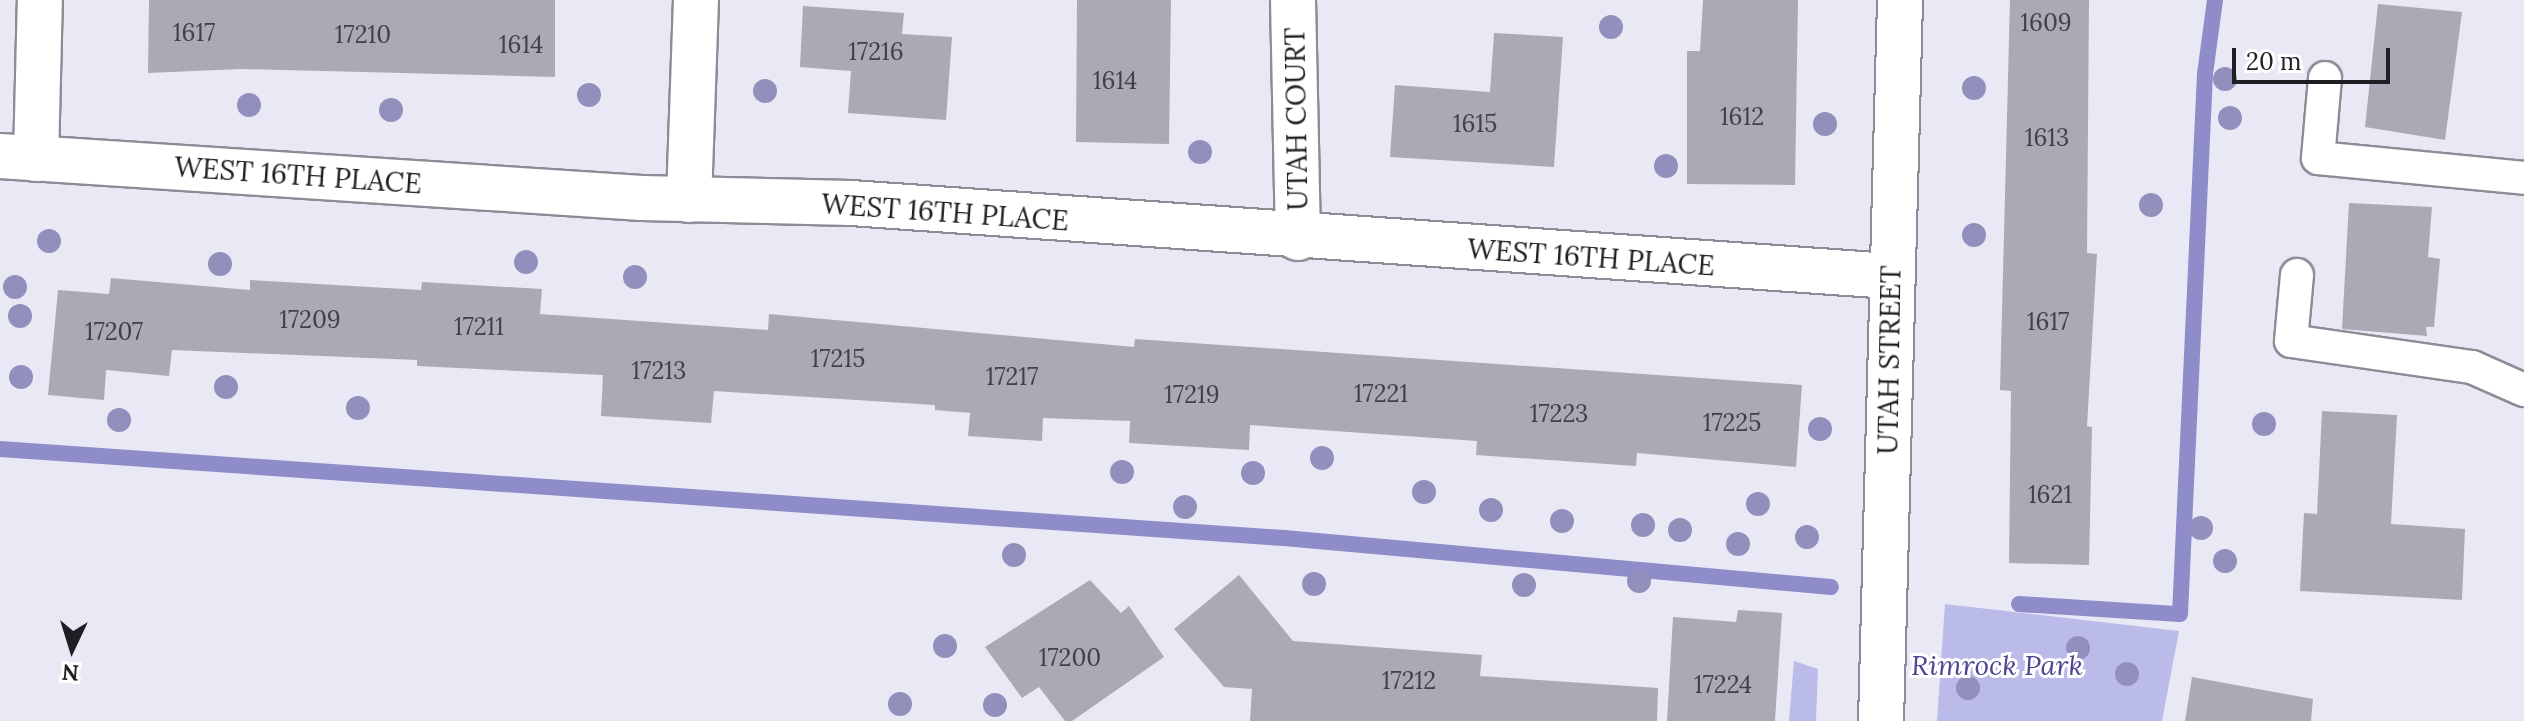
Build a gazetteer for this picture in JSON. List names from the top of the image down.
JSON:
{
  "streets": {
    "street": ["UTAH COURT", "WEST 16TH PLACE", "UTAH STREET"]
  },
  "crossings": [
    ["UTAH COURT", "WEST 16TH PLACE"],
    ["WEST 16TH PLACE", "UTAH STREET"]
  ],
  "parks": ["Rimrock Park"],
  "house_numbers": [
    "1609",
    "1617",
    "17210",
    "1614",
    "17216",
    "1614",
    "1612",
    "1615",
    "1613",
    "17209",
    "1617",
    "17211",
    "17207",
    "17215",
    "17213",
    "17217",
    "17221",
    "17219",
    "17223",
    "17225",
    "1621",
    "17200",
    "17212",
    "17224"
  ],
  "scale_bar": "20 m",
  "north": "bottom"
}
